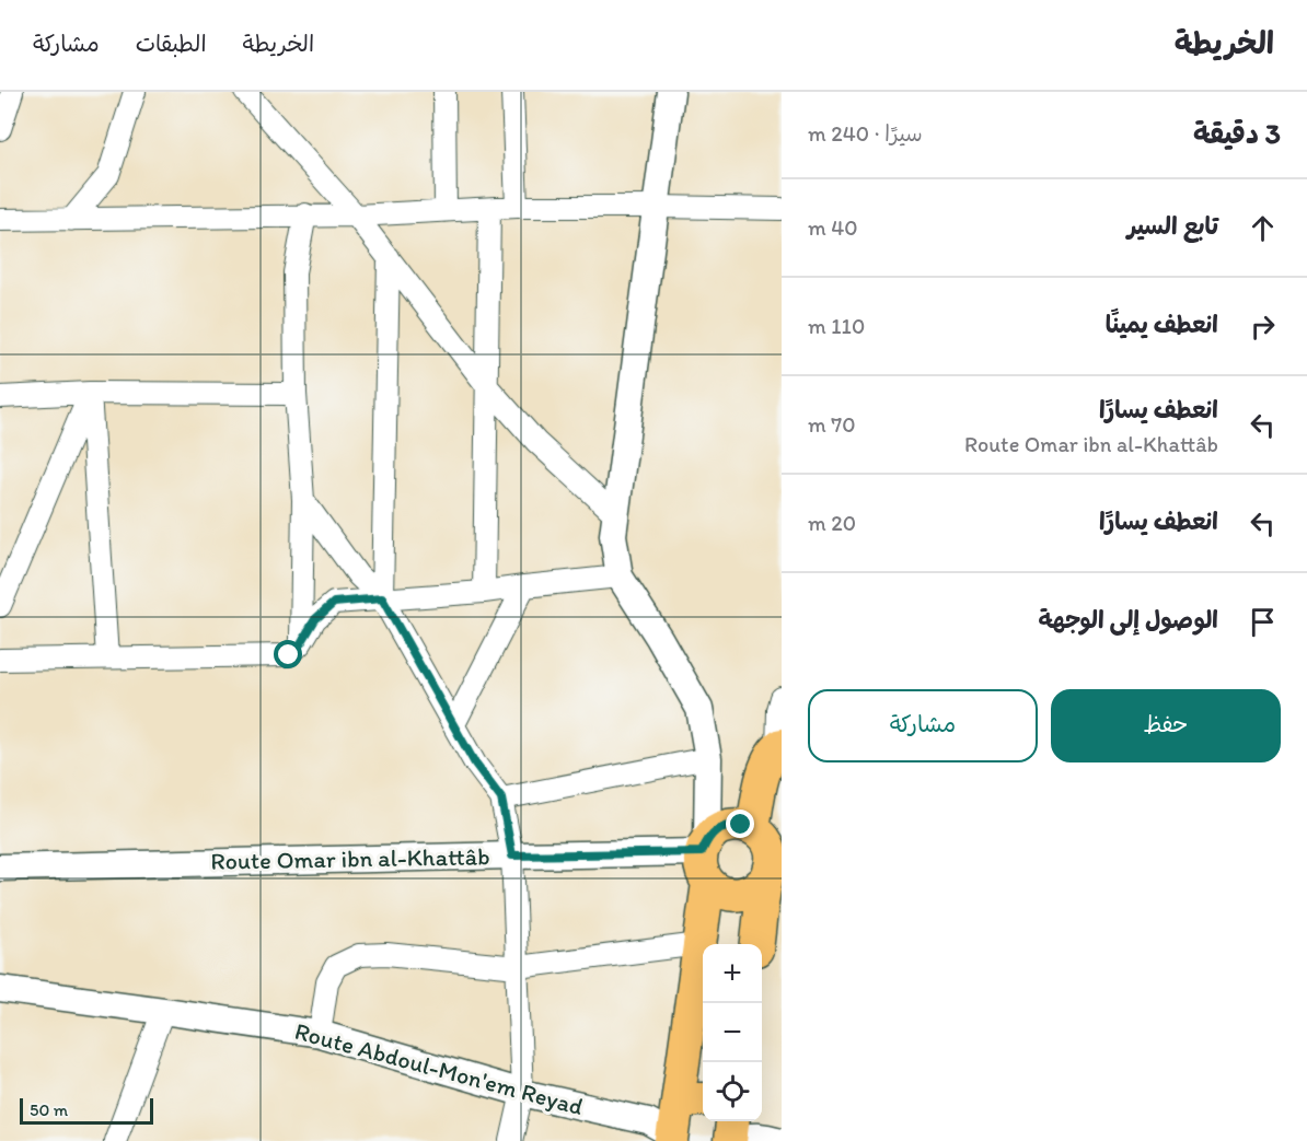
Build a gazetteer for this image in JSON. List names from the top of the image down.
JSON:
{
  "streets": {
    "street": ["Route Omar ibn al-Khattâb", "Route Abdoul-Mon'em Reyad"]
  },
  "scale_bar": "50 m",
  "page": {
    "header": "الخريطة",
    "nav": ["الخريطة", "الطبقات", "مشاركة"],
    "heading": ["3 دقيقة", "سيرًا · 240 m"],
    "list": [
      ["تابع السير", "40 m"],
      ["انعطف يمينًا", "110 m"],
      ["انعطف يسارًا", "Route Omar ibn al-Khattâb", "70 m"],
      ["انعطف يسارًا", "20 m"],
      "الوصول إلى الوجهة"
    ],
    "buttons": ["حفظ", "مشاركة"],
    "map_buttons": ["+", "−"],
    "scale": "50 m"
  }
}
